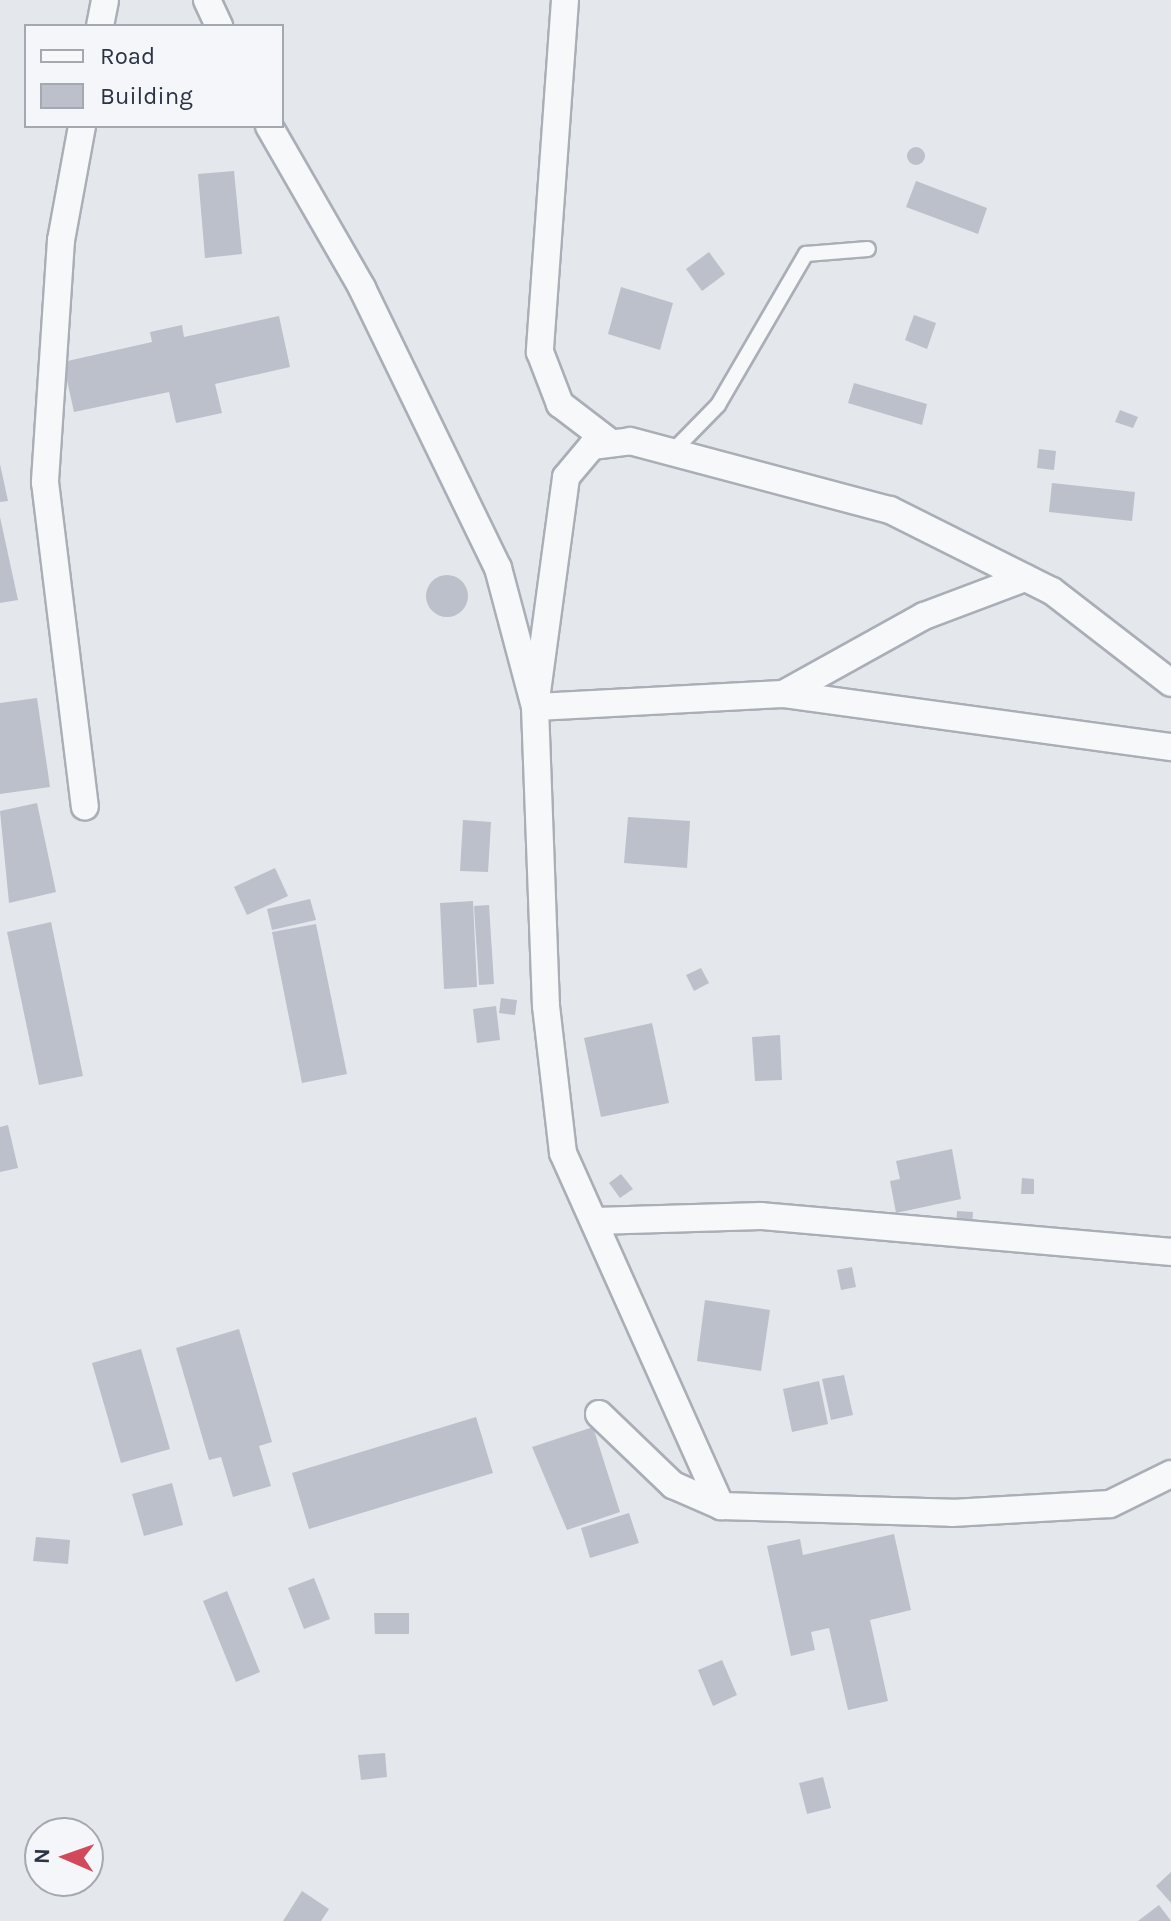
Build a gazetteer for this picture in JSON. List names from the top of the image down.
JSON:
{
  "legend": ["Road", "Building"],
  "north": "left"
}
